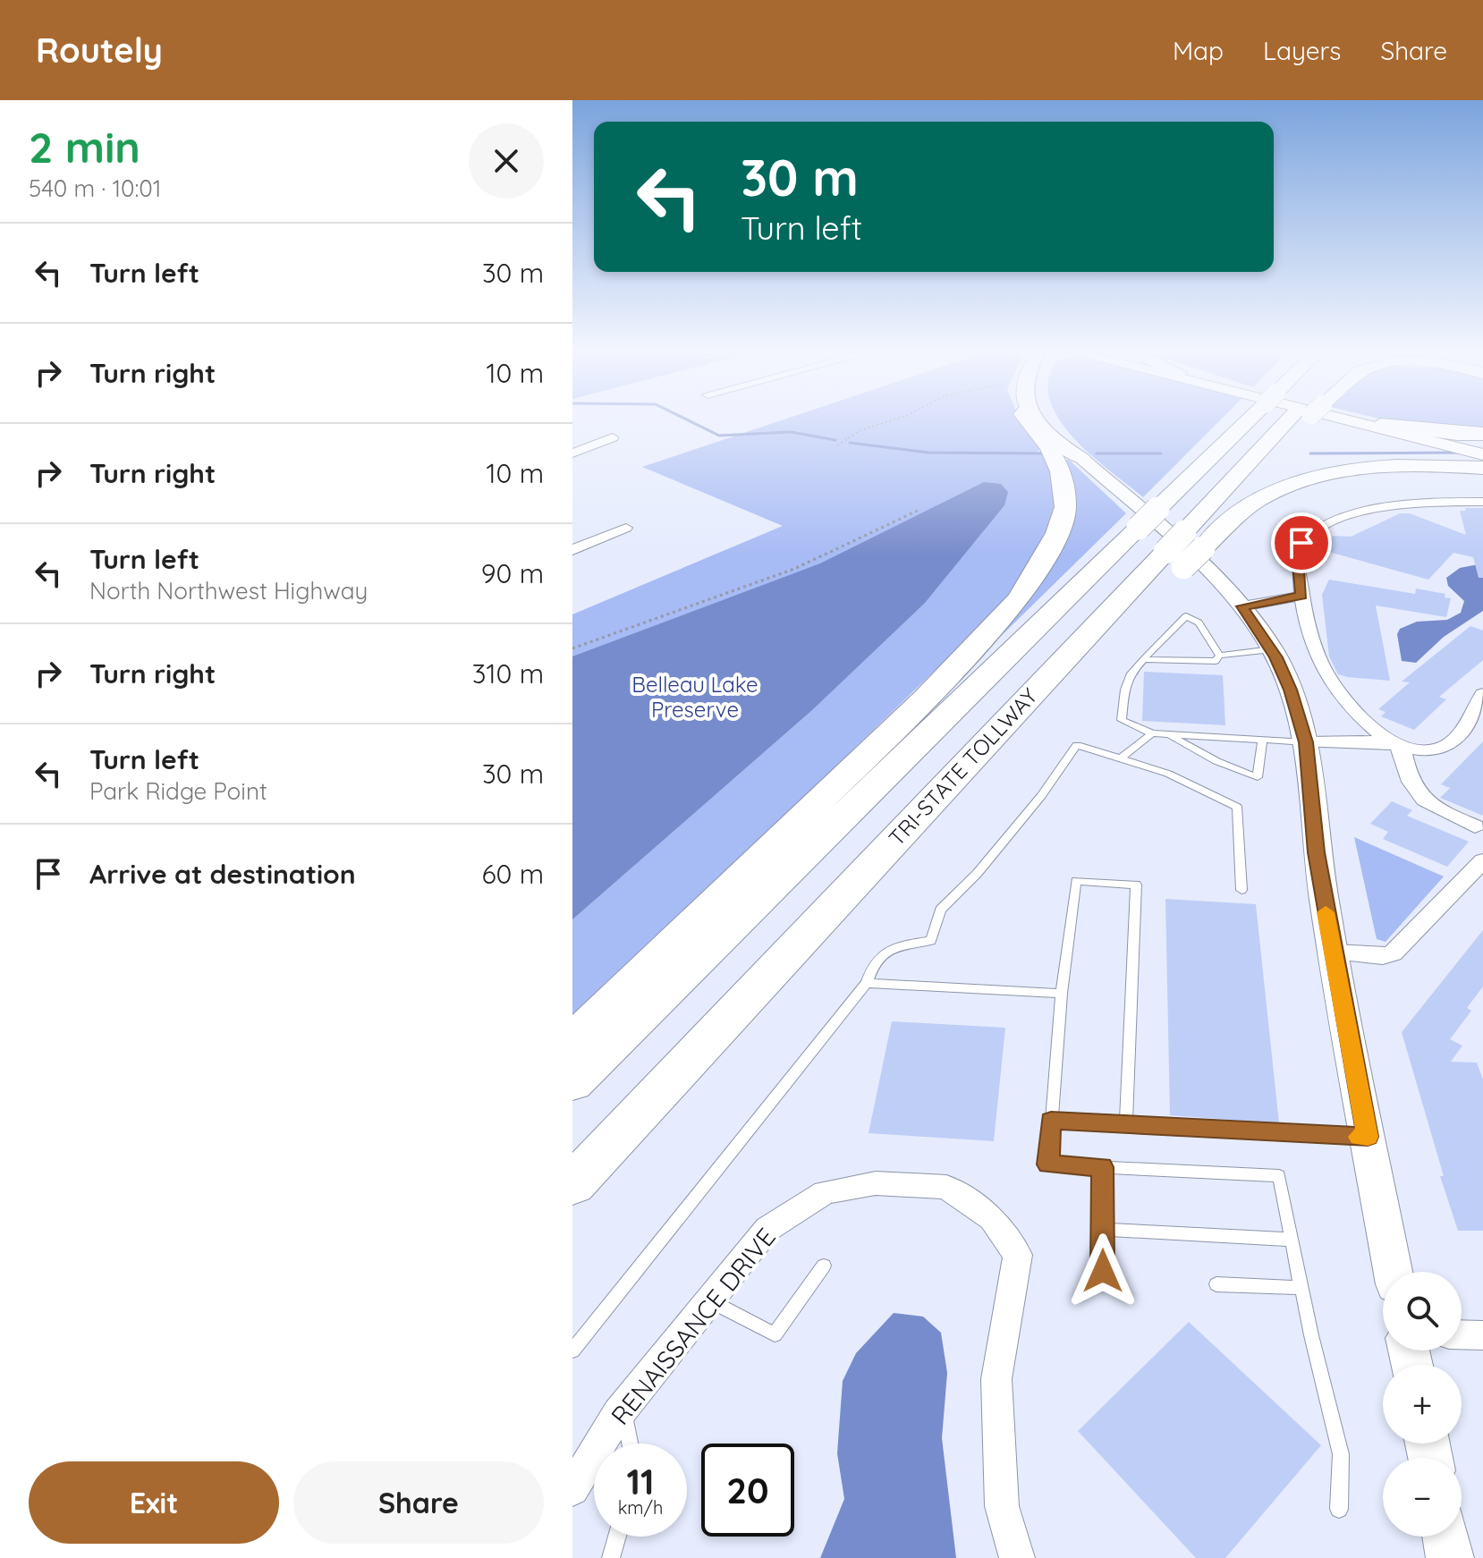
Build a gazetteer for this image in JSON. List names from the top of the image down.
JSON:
{
  "streets": {
    "highway": ["TRI-STATE TOLLWAY"],
    "street": ["RENAISSANCE DRIVE"]
  },
  "parks": ["Belleau Lake Preserve"],
  "page": {
    "header": "Routely",
    "nav": ["Map", "Layers", "Share"],
    "heading": ["2 min", "540 m · 10:01"],
    "turn": ["30 m", "Turn left"],
    "list": [
      {
        "name": "Turn left",
        "value": "30 m"
      },
      {
        "name": "Turn right",
        "value": "10 m"
      },
      {
        "name": "Turn right",
        "value": "10 m"
      },
      {
        "name": "Turn left",
        "note": "North Northwest Highway",
        "value": "90 m"
      },
      {
        "name": "Turn right",
        "value": "310 m"
      },
      {
        "name": "Turn left",
        "note": "Park Ridge Point",
        "value": "30 m"
      },
      {
        "name": "Arrive at destination",
        "value": "60 m"
      }
    ],
    "map_buttons": ["+", "−"],
    "speed": "11 km/h",
    "limit": "20",
    "buttons": ["Exit", "Share"]
  }
}
